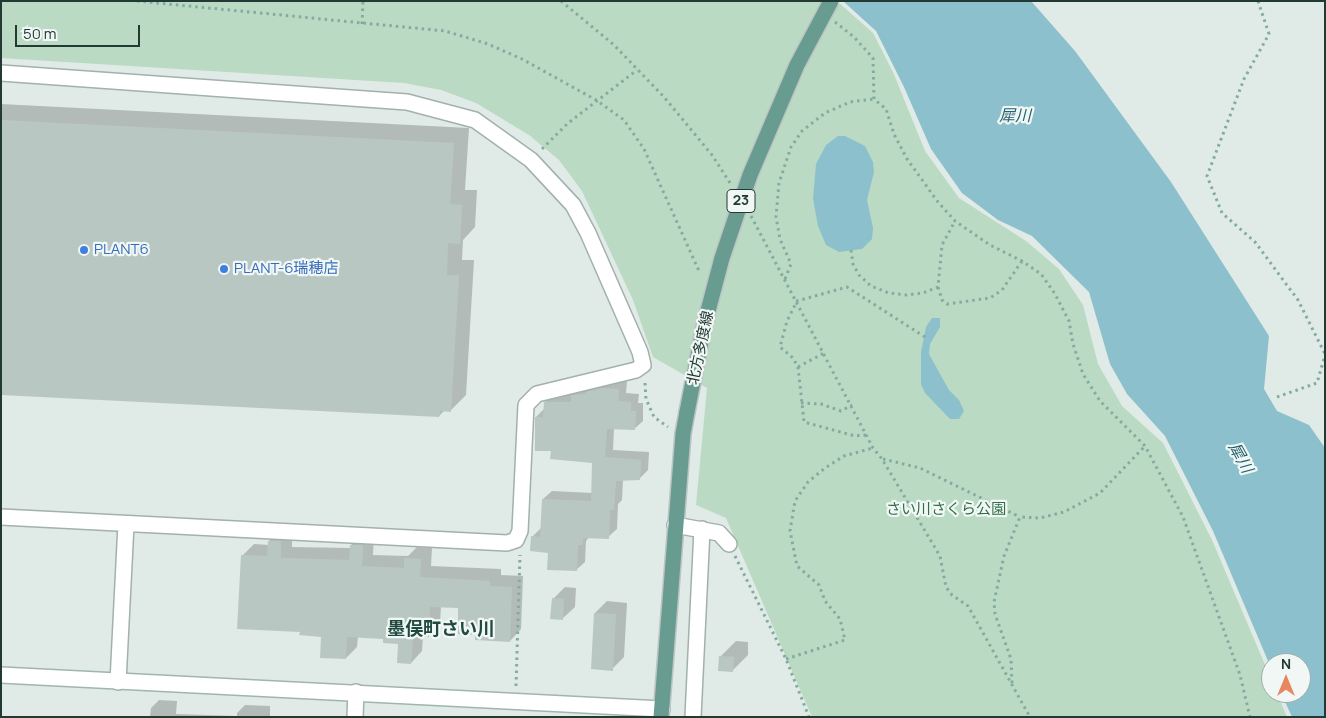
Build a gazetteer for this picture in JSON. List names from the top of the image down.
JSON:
{
  "streets": {
    "main road": ["23", "北方多度線"]
  },
  "districts": ["墨俣町さい川"],
  "water": ["犀川"],
  "parks": ["さい川さくら公園"],
  "places": ["PLANT6", "PLANT-6瑞穂店"],
  "scale_bar": "50 m",
  "north": "top"
}
